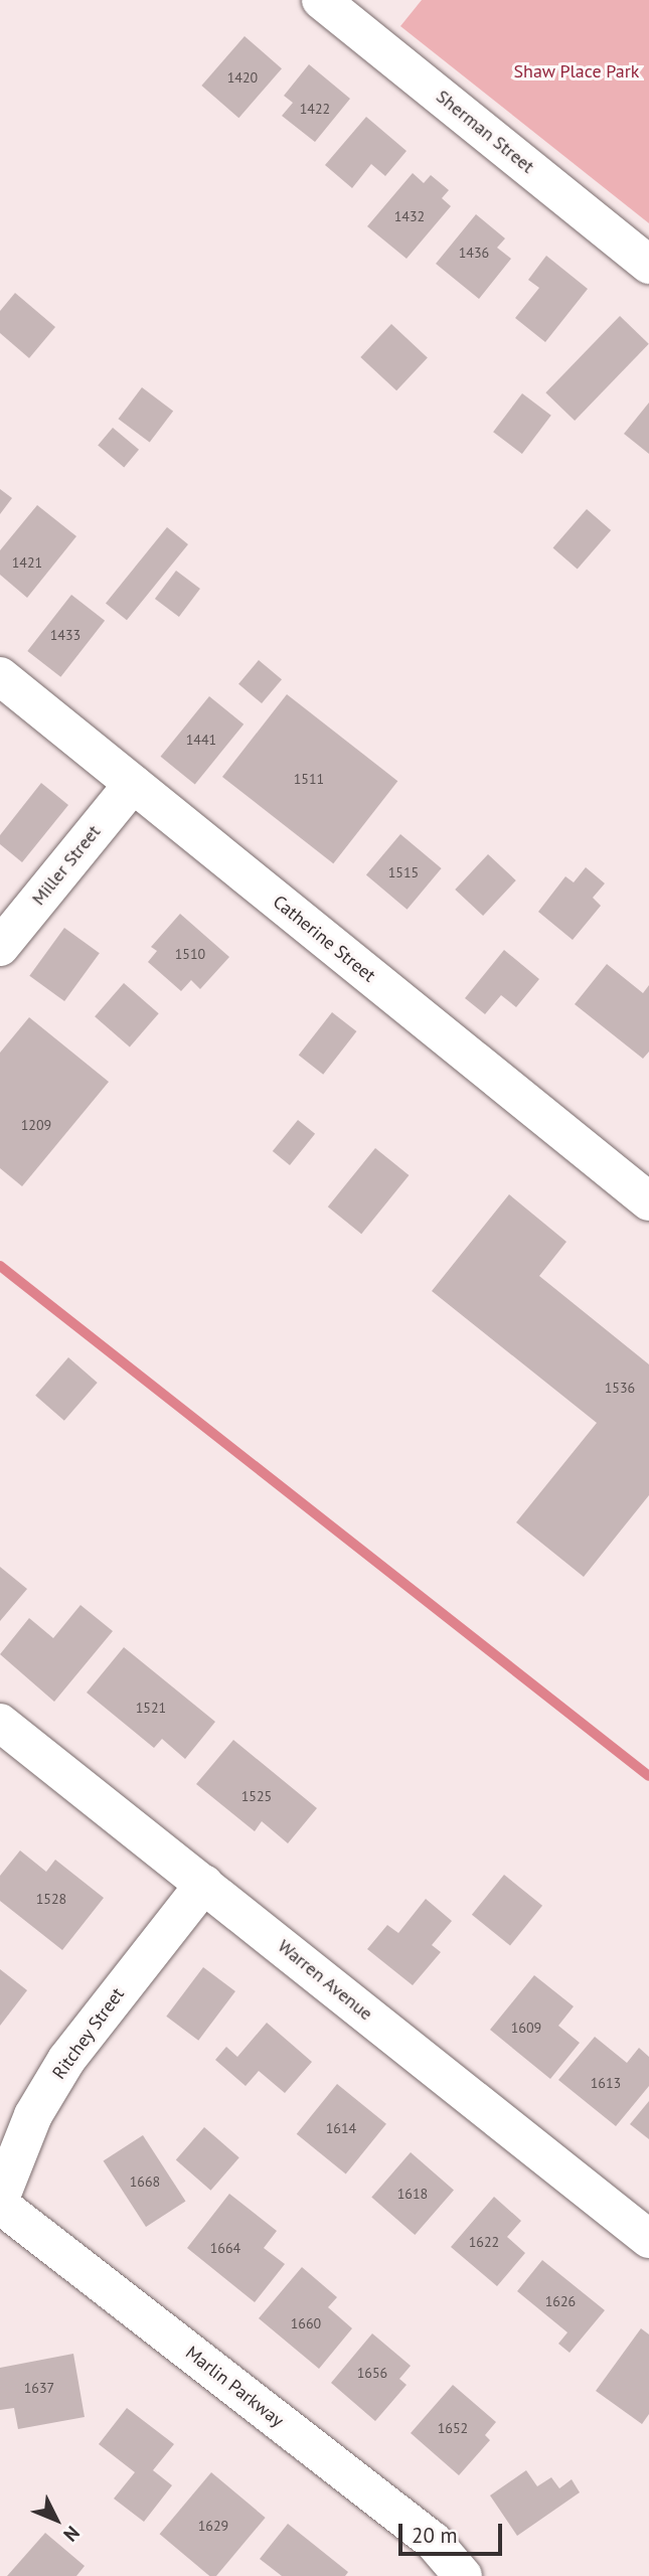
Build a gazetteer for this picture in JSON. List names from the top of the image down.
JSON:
{
  "streets": {
    "street": [
      "Sherman Street",
      "Miller Street",
      "Catherine Street",
      "Warren Avenue",
      "Ritchey Street",
      "Marlin Parkway"
    ]
  },
  "crossings": [
    ["Miller Street", "Catherine Street"],
    ["Warren Avenue", "Ritchey Street"]
  ],
  "parks": ["Shaw Place Park"],
  "house_numbers": [
    "1420",
    "1422",
    "1432",
    "1436",
    "1421",
    "1433",
    "1441",
    "1511",
    "1515",
    "1510",
    "1209",
    "1536",
    "1521",
    "1525",
    "1528",
    "1609",
    "1613",
    "1614",
    "1668",
    "1618",
    "1622",
    "1664",
    "1626",
    "1660",
    "1656",
    "1637",
    "1652",
    "1629"
  ],
  "scale_bar": "20 m",
  "north": "bottom right"
}
